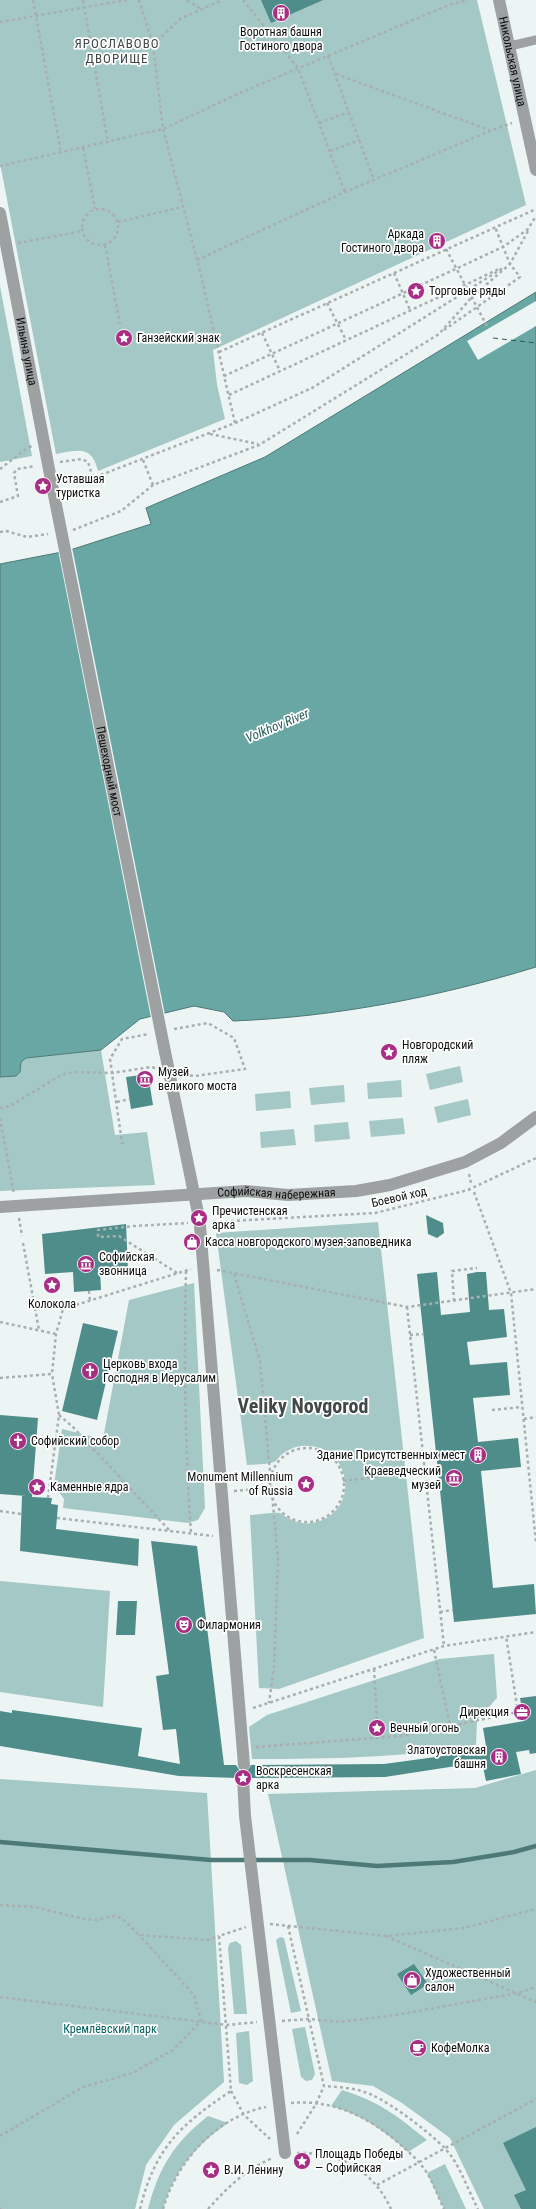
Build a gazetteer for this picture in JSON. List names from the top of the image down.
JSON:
{
  "streets": {
    "street": [
      "Никольская улица",
      "Ильина улица",
      "Пешеходный мост",
      "Софийская набережная"
    ],
    "path": ["Боевой ход"]
  },
  "crossings": [
    ["Ильина улица", "Пешеходный мост"],
    ["Пешеходный мост", "Софийская набережная"]
  ],
  "districts": ["ЯРОСЛАВОВО ДВОРИЩЕ", "Veliky Novgorod"],
  "water": ["Volkhov River"],
  "parks": ["Кремлёвский парк"],
  "places": {
    "building": [
      "Воротная башня Гостиного двора",
      "Аркада Гостиного двора",
      "Здание Присутственных мест",
      "Златоустовская башня"
    ],
    "place": [
      "Торговые ряды",
      "Ганзейский знак",
      "Уставшая туристка",
      "Новгородский пляж",
      "Пречистенская арка",
      "Колокола",
      "Monument Millennium of Russia",
      "Каменные ядра",
      "Вечный огонь",
      "Воскресенская арка",
      "Площадь Победы — Софийская",
      "В.И. Ленину"
    ],
    "museum": ["Музей великого моста", "Софийская звонница", "Краеведческий музей"],
    "shop": ["Касса новгородского музея-заповедника", "Художественный салон"],
    "church": ["Церковь входа Господня в Иерусалим", "Софийский собор"],
    "theatre": ["Филармония"],
    "office": ["Дирекция"],
    "cafe": ["КофеМолка"]
  }
}
